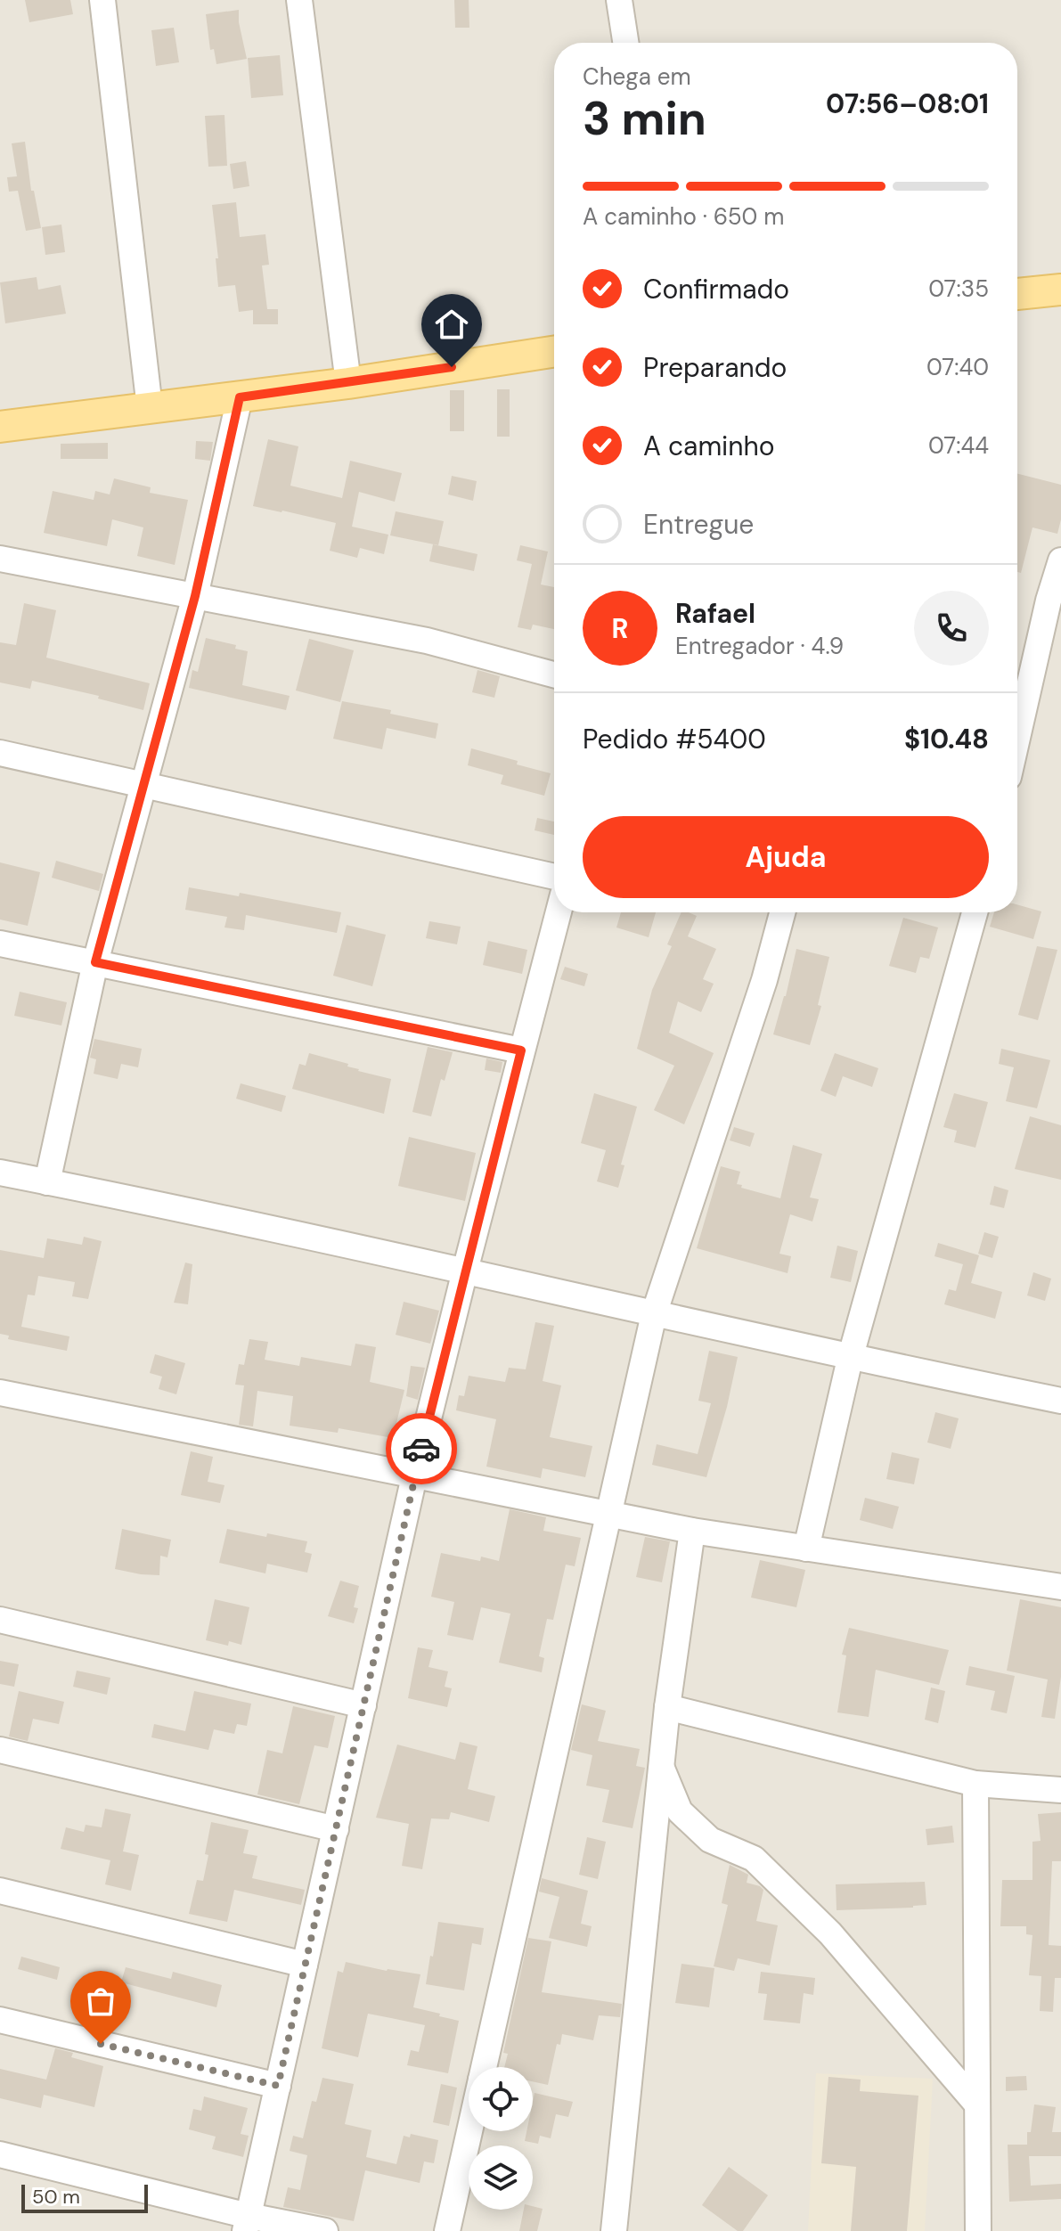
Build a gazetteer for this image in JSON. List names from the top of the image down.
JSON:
{
  "scale_bar": "50 m",
  "page": {
    "heading": ["3 min", "Chega em", "07:56–08:01"],
    "panel": [
      "Rafael",
      "Entregador · 4.9",
      "Pedido #5400",
      "$10.48"
    ],
    "bar": "A caminho · 650 m",
    "list": [
      ["Confirmado", "07:35"],
      ["Preparando", "07:40"],
      ["A caminho", "07:44"],
      "Entregue"
    ],
    "round": "R",
    "buttons": "Ajuda",
    "scale": "50 m"
  }
}
